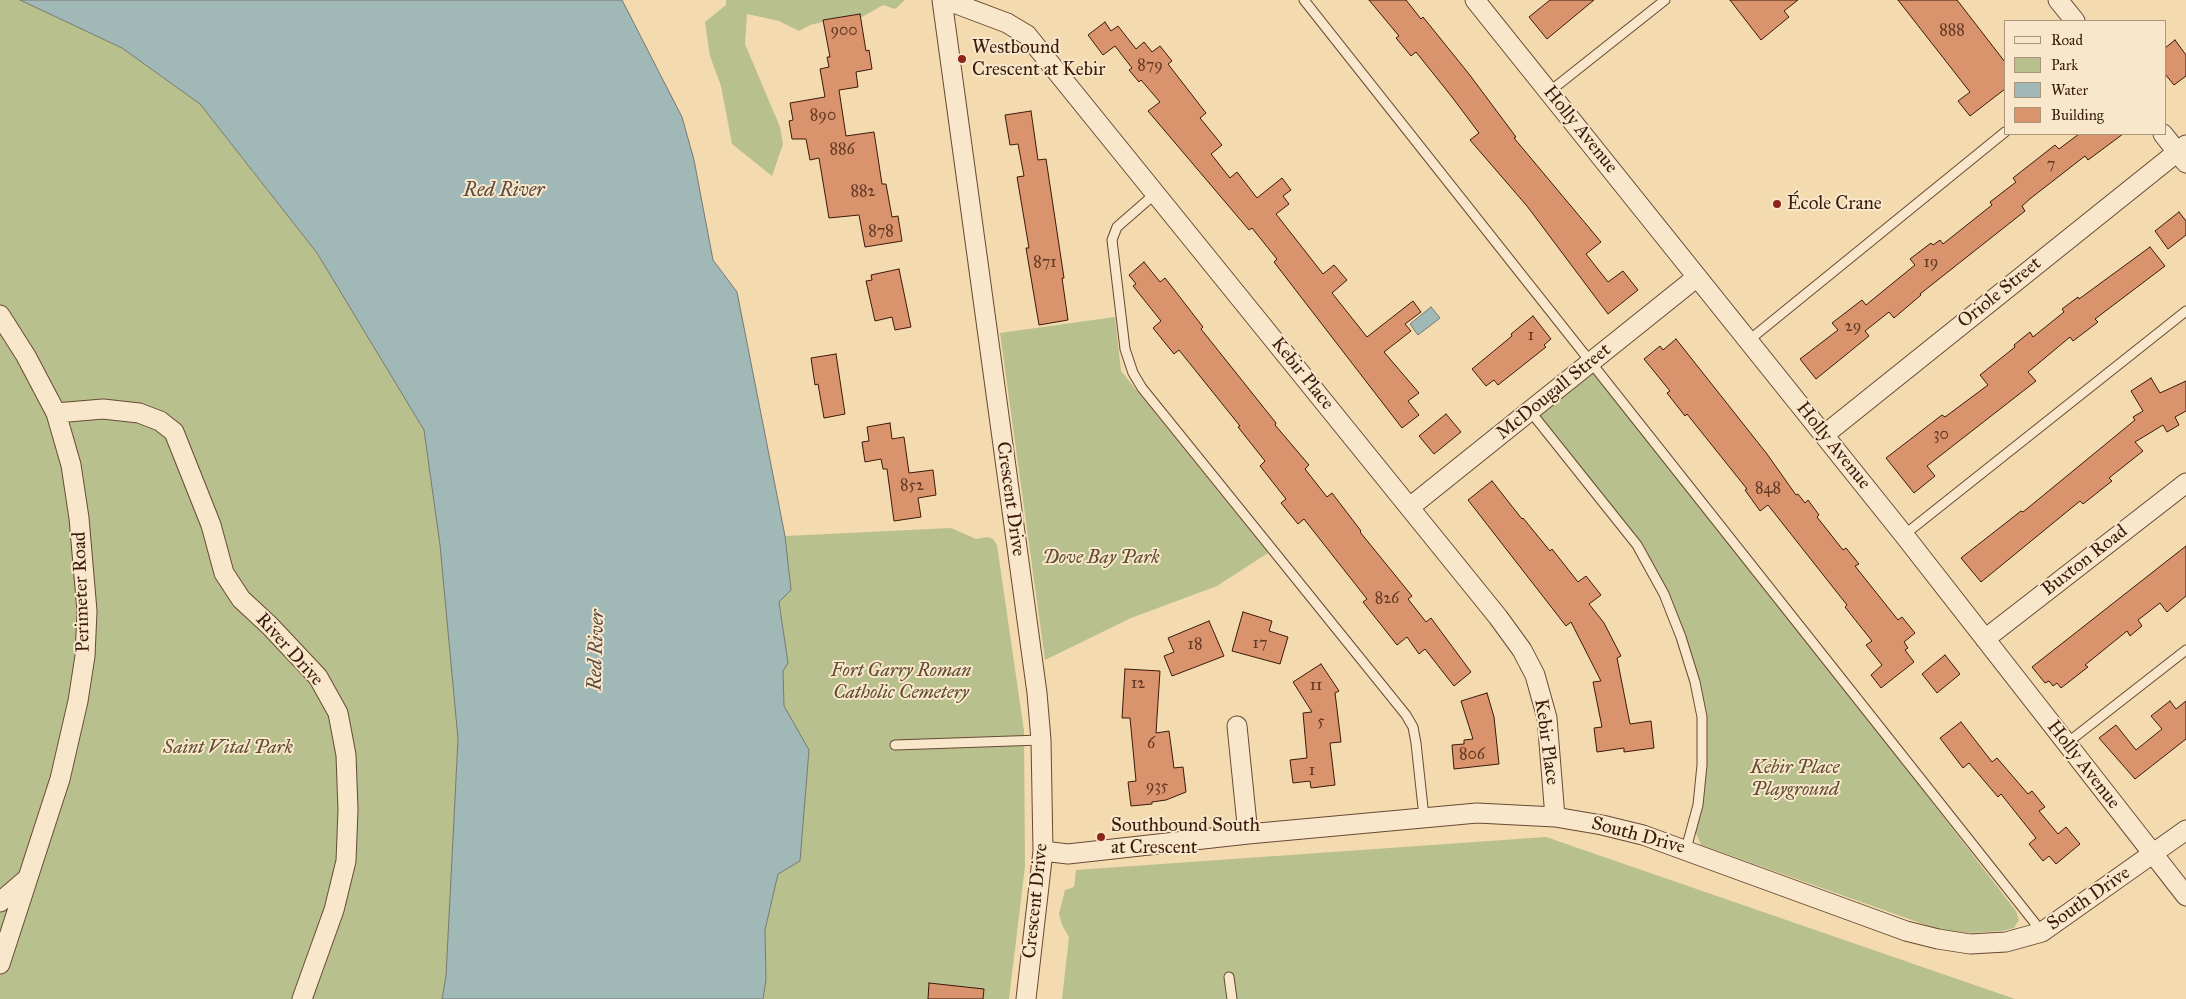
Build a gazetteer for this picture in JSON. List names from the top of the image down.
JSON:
{
  "streets": {
    "street": [
      "Holly Avenue",
      "Oriole Street",
      "Kebir Place",
      "McDougall Street",
      "Crescent Drive",
      "Buxton Road",
      "Perimeter Road",
      "River Drive",
      "South Drive"
    ]
  },
  "crossings": [
    ["Holly Avenue", "Oriole Street"],
    ["Holly Avenue", "McDougall Street"],
    ["Holly Avenue", "Buxton Road"],
    ["Holly Avenue", "South Drive"],
    ["Kebir Place", "McDougall Street"],
    ["Kebir Place", "Crescent Drive"],
    ["Kebir Place", "South Drive"],
    ["Crescent Drive", "South Drive"],
    ["Perimeter Road", "River Drive"]
  ],
  "water": ["Red River"],
  "parks": [
    "Dove Bay Park",
    "Fort Garry Roman Catholic Cemetery",
    "Saint Vital Park",
    "Kebir Place Playground"
  ],
  "places": ["Westbound Crescent at Kebir", "École Crane", "Southbound South at Crescent"],
  "house_numbers": [
    "900",
    "888",
    "879",
    "890",
    "886",
    "7",
    "882",
    "878",
    "871",
    "19",
    "29",
    "1",
    "30",
    "852",
    "848",
    "826",
    "17",
    "18",
    "12",
    "11",
    "5",
    "6",
    "806",
    "1",
    "935"
  ],
  "legend": [
    "Road",
    "Park",
    "Water",
    "Building"
  ]
}
